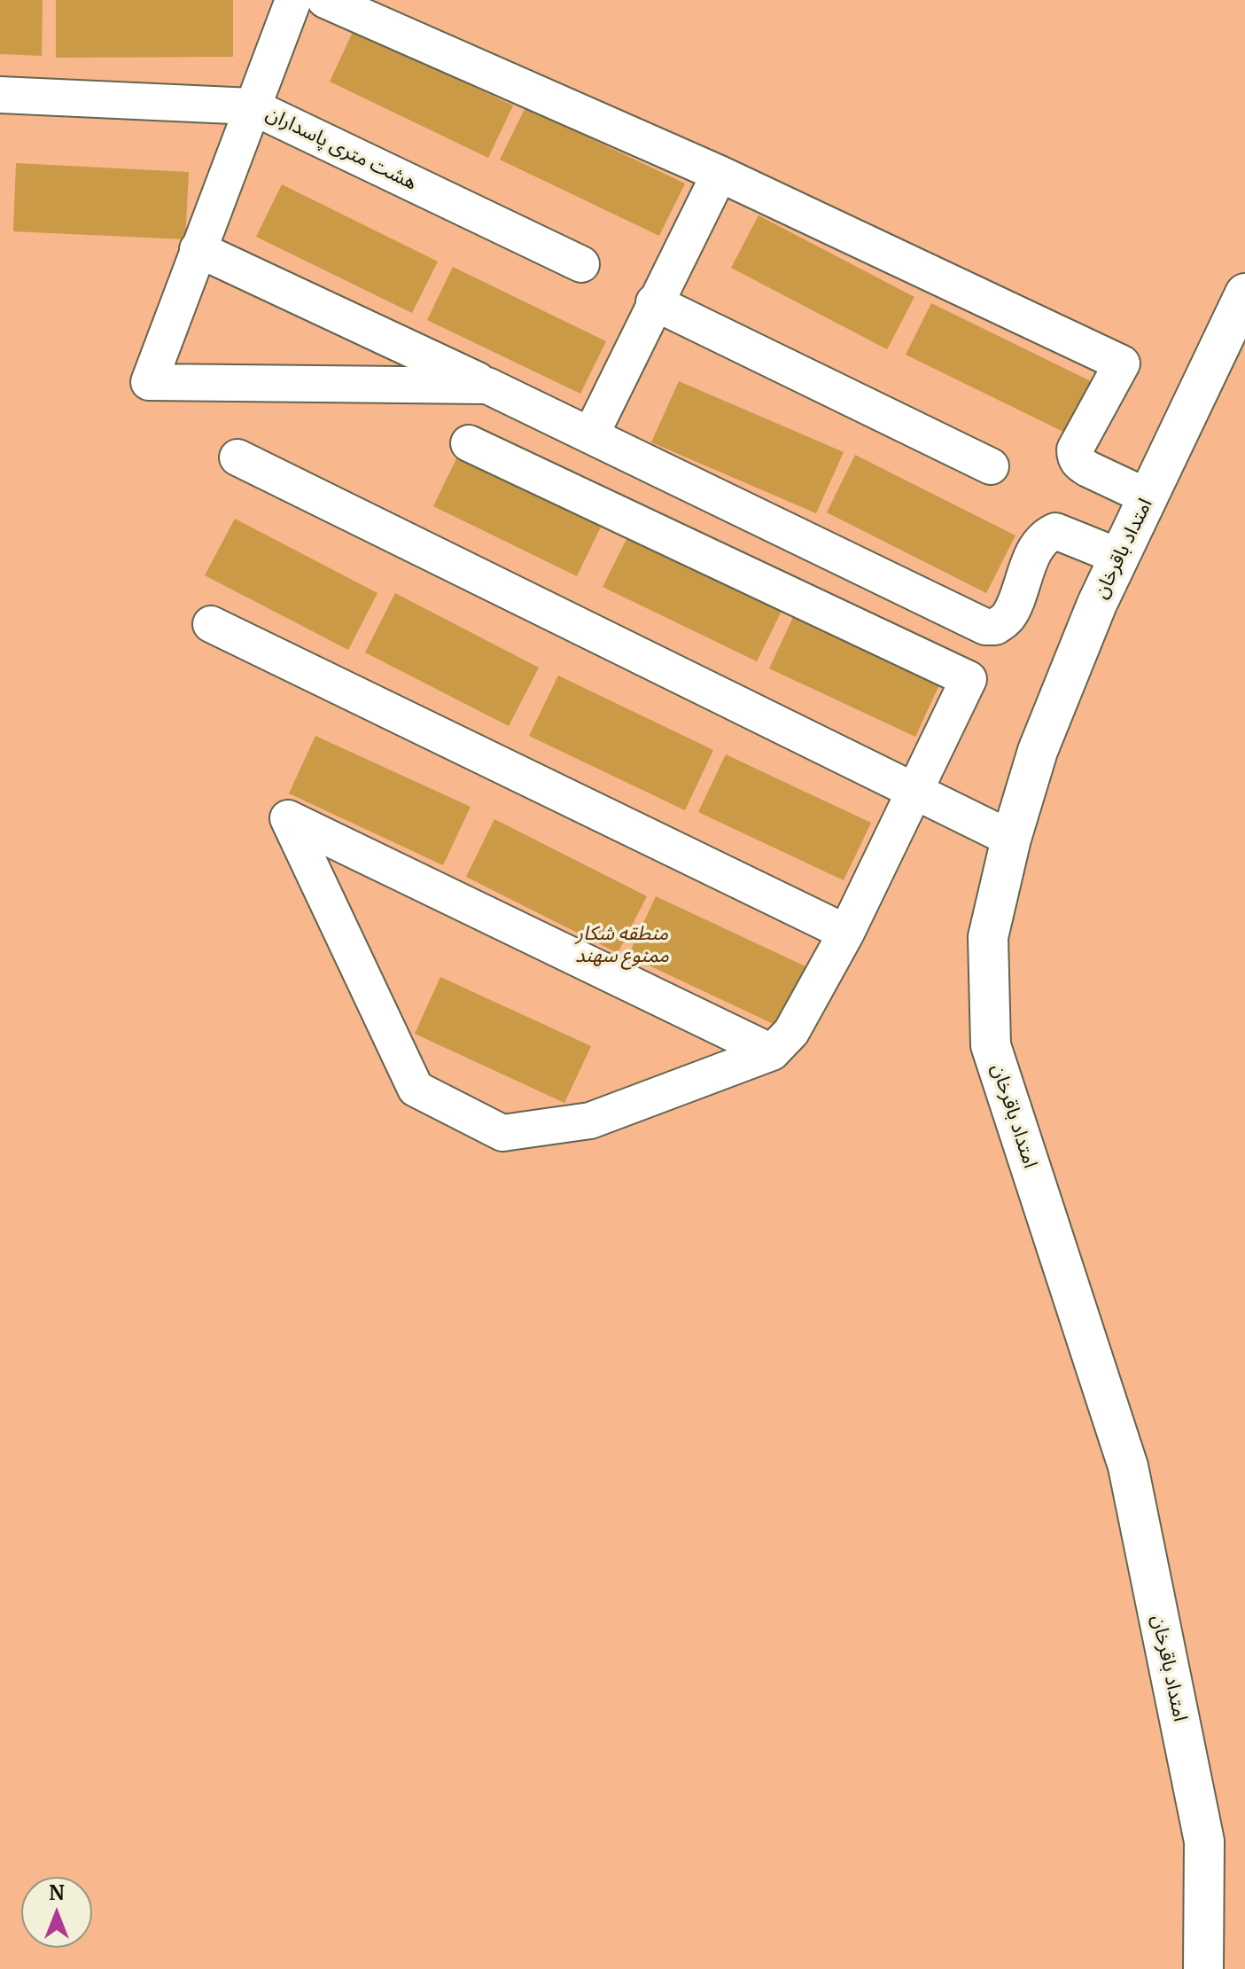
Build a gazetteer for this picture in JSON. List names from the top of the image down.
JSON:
{
  "streets": {
    "main road": ["امتداد باقرخان"],
    "street": ["هشت متری پاسداران"]
  },
  "parks": ["منطقه شکار ممنوع سهند"],
  "north": "top"
}
